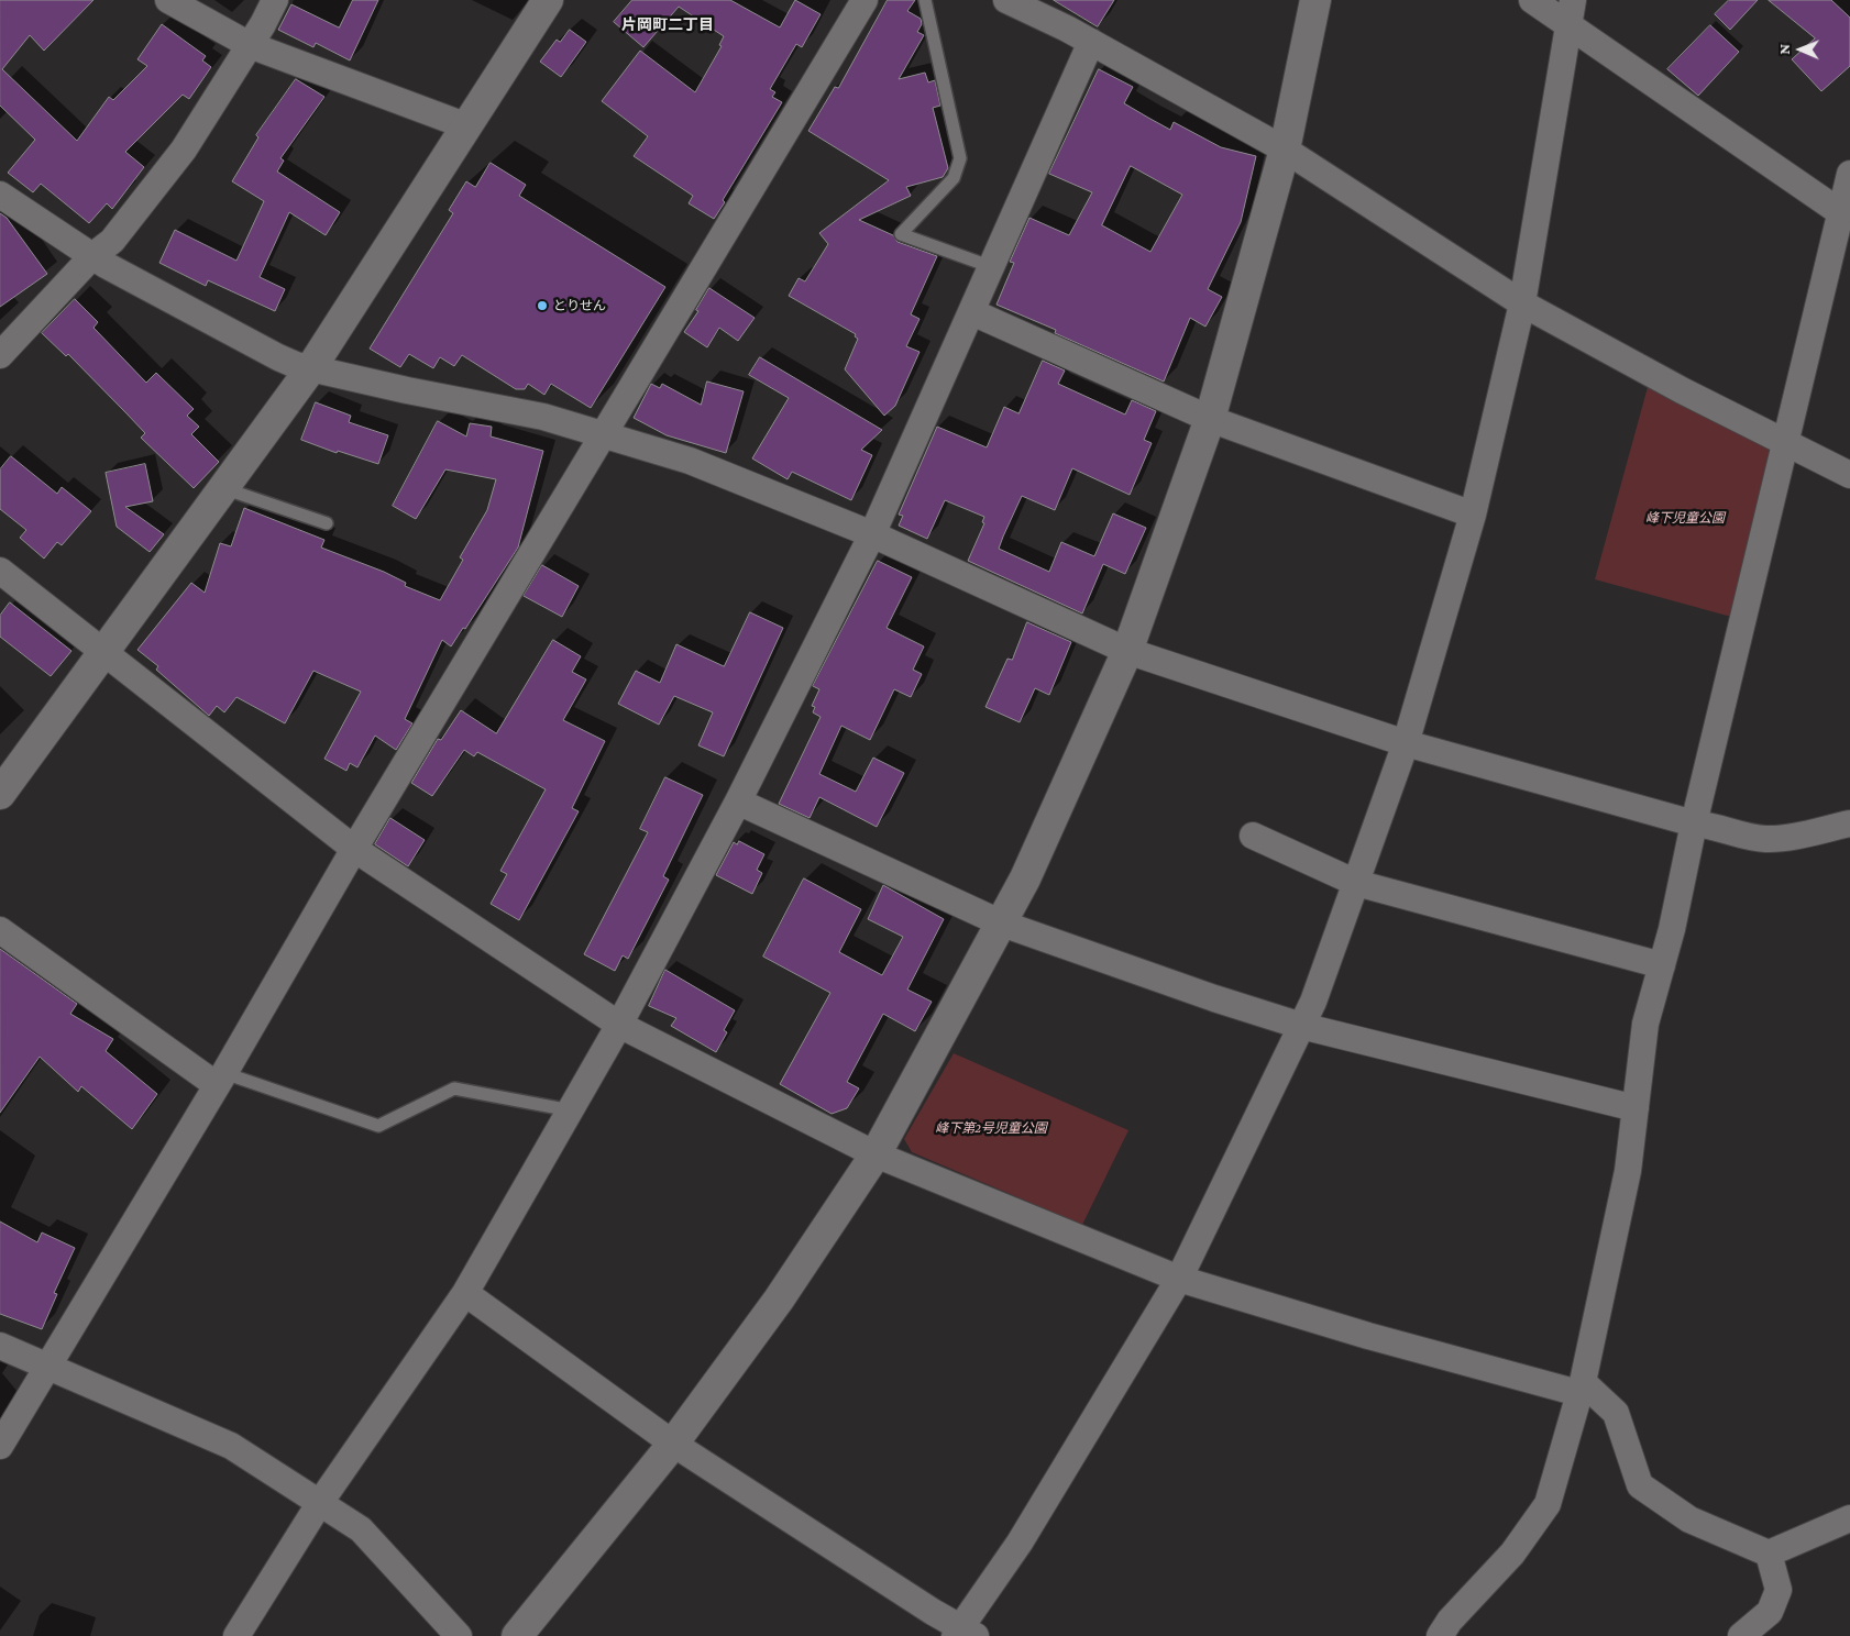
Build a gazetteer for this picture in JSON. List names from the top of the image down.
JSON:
{
  "districts": ["片岡町二丁目"],
  "parks": ["峰下児童公園", "峰下第2号児童公園"],
  "places": ["とりせん"],
  "north": "left"
}
